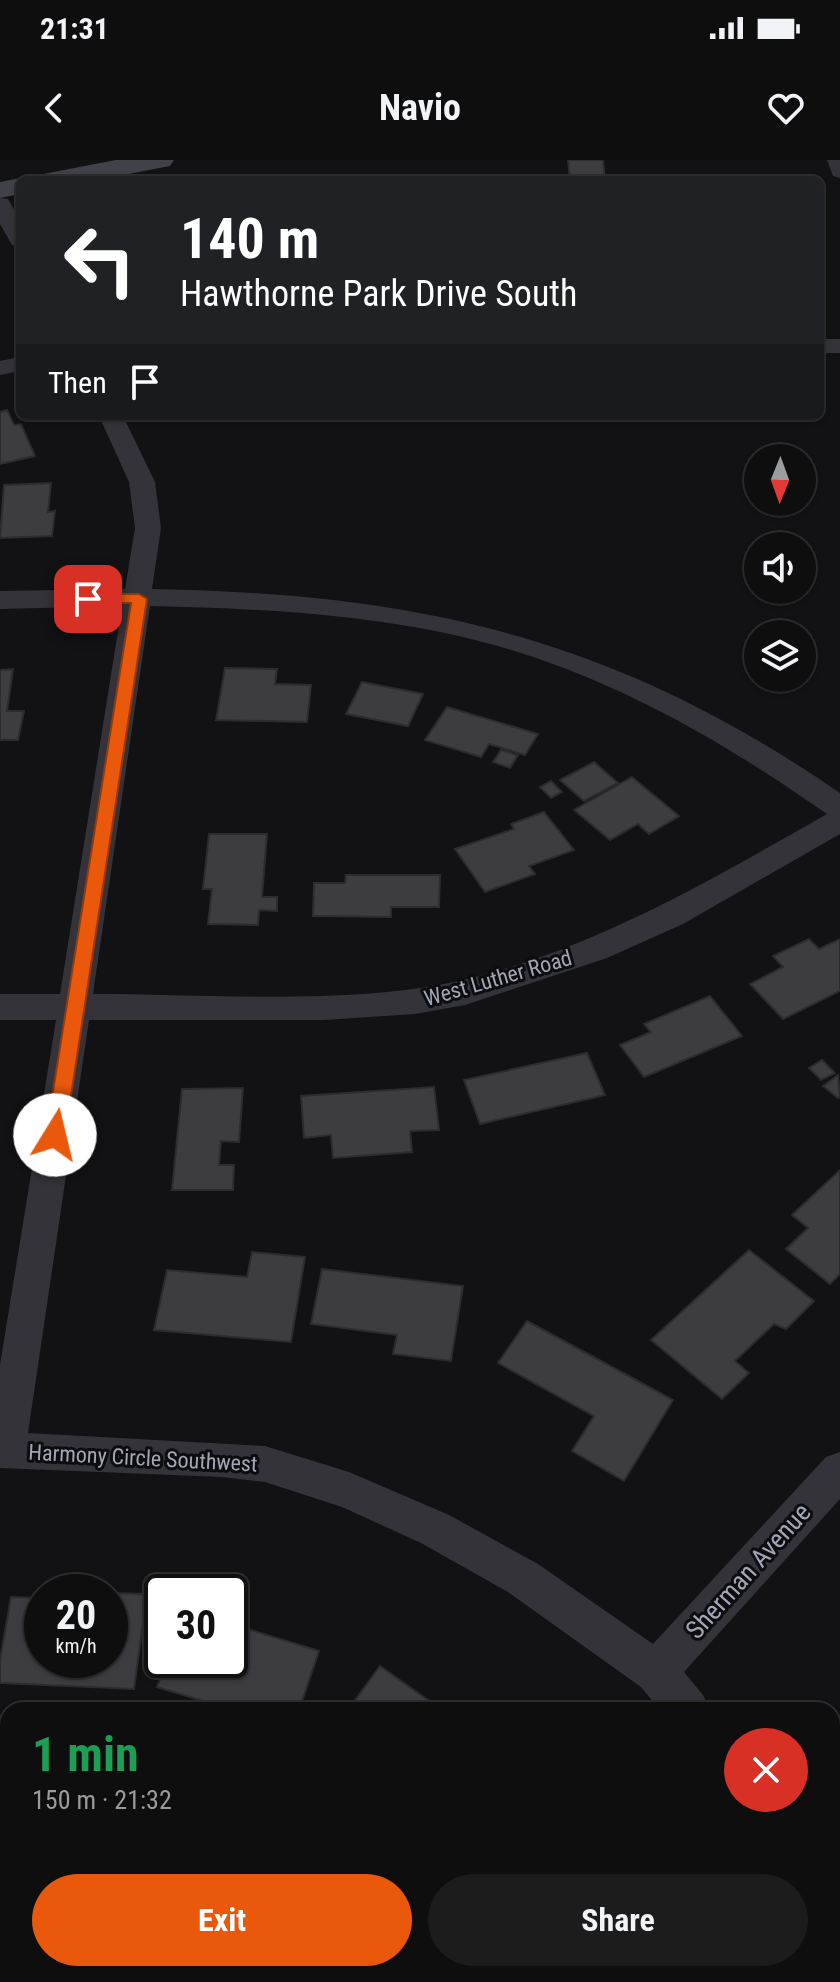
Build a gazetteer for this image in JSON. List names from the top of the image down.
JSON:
{
  "streets": {
    "street": ["West Luther Road", "Harmony Circle Southwest", "Sherman Avenue"]
  },
  "crossings": [
    ["Harmony Circle Southwest", "Sherman Avenue"]
  ],
  "north": "bottom",
  "page": {
    "status": "21:31",
    "header": "Navio",
    "turn": ["140 m", "Hawthorne Park Drive South"],
    "then": "Then",
    "speed": "20 km/h",
    "limit": "30",
    "heading": ["1 min", "150 m · 21:32"],
    "buttons": ["Exit", "Share"]
  }
}
